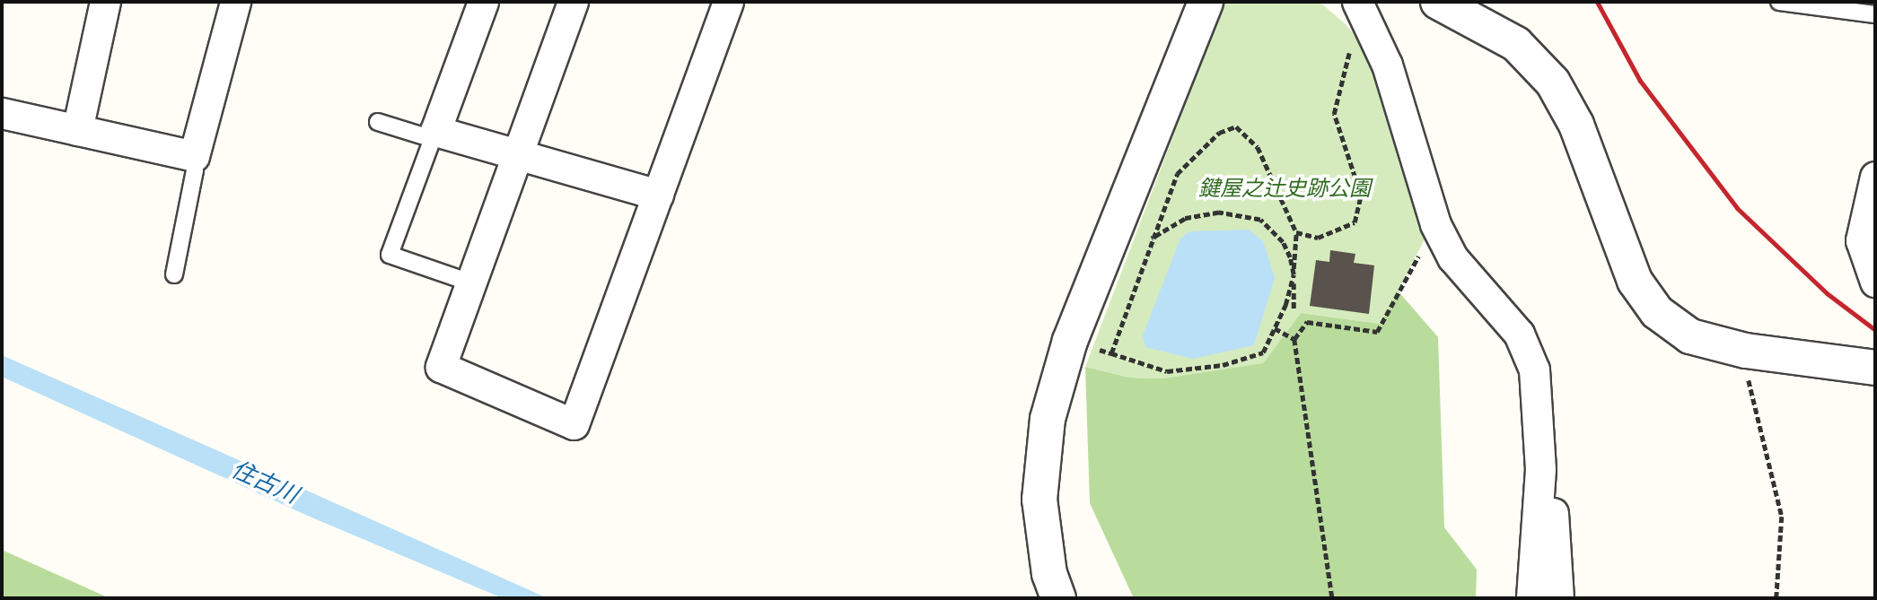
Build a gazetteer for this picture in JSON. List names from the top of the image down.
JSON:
{
  "water": ["住古川"],
  "parks": ["鍵屋之辻史跡公園"]
}
